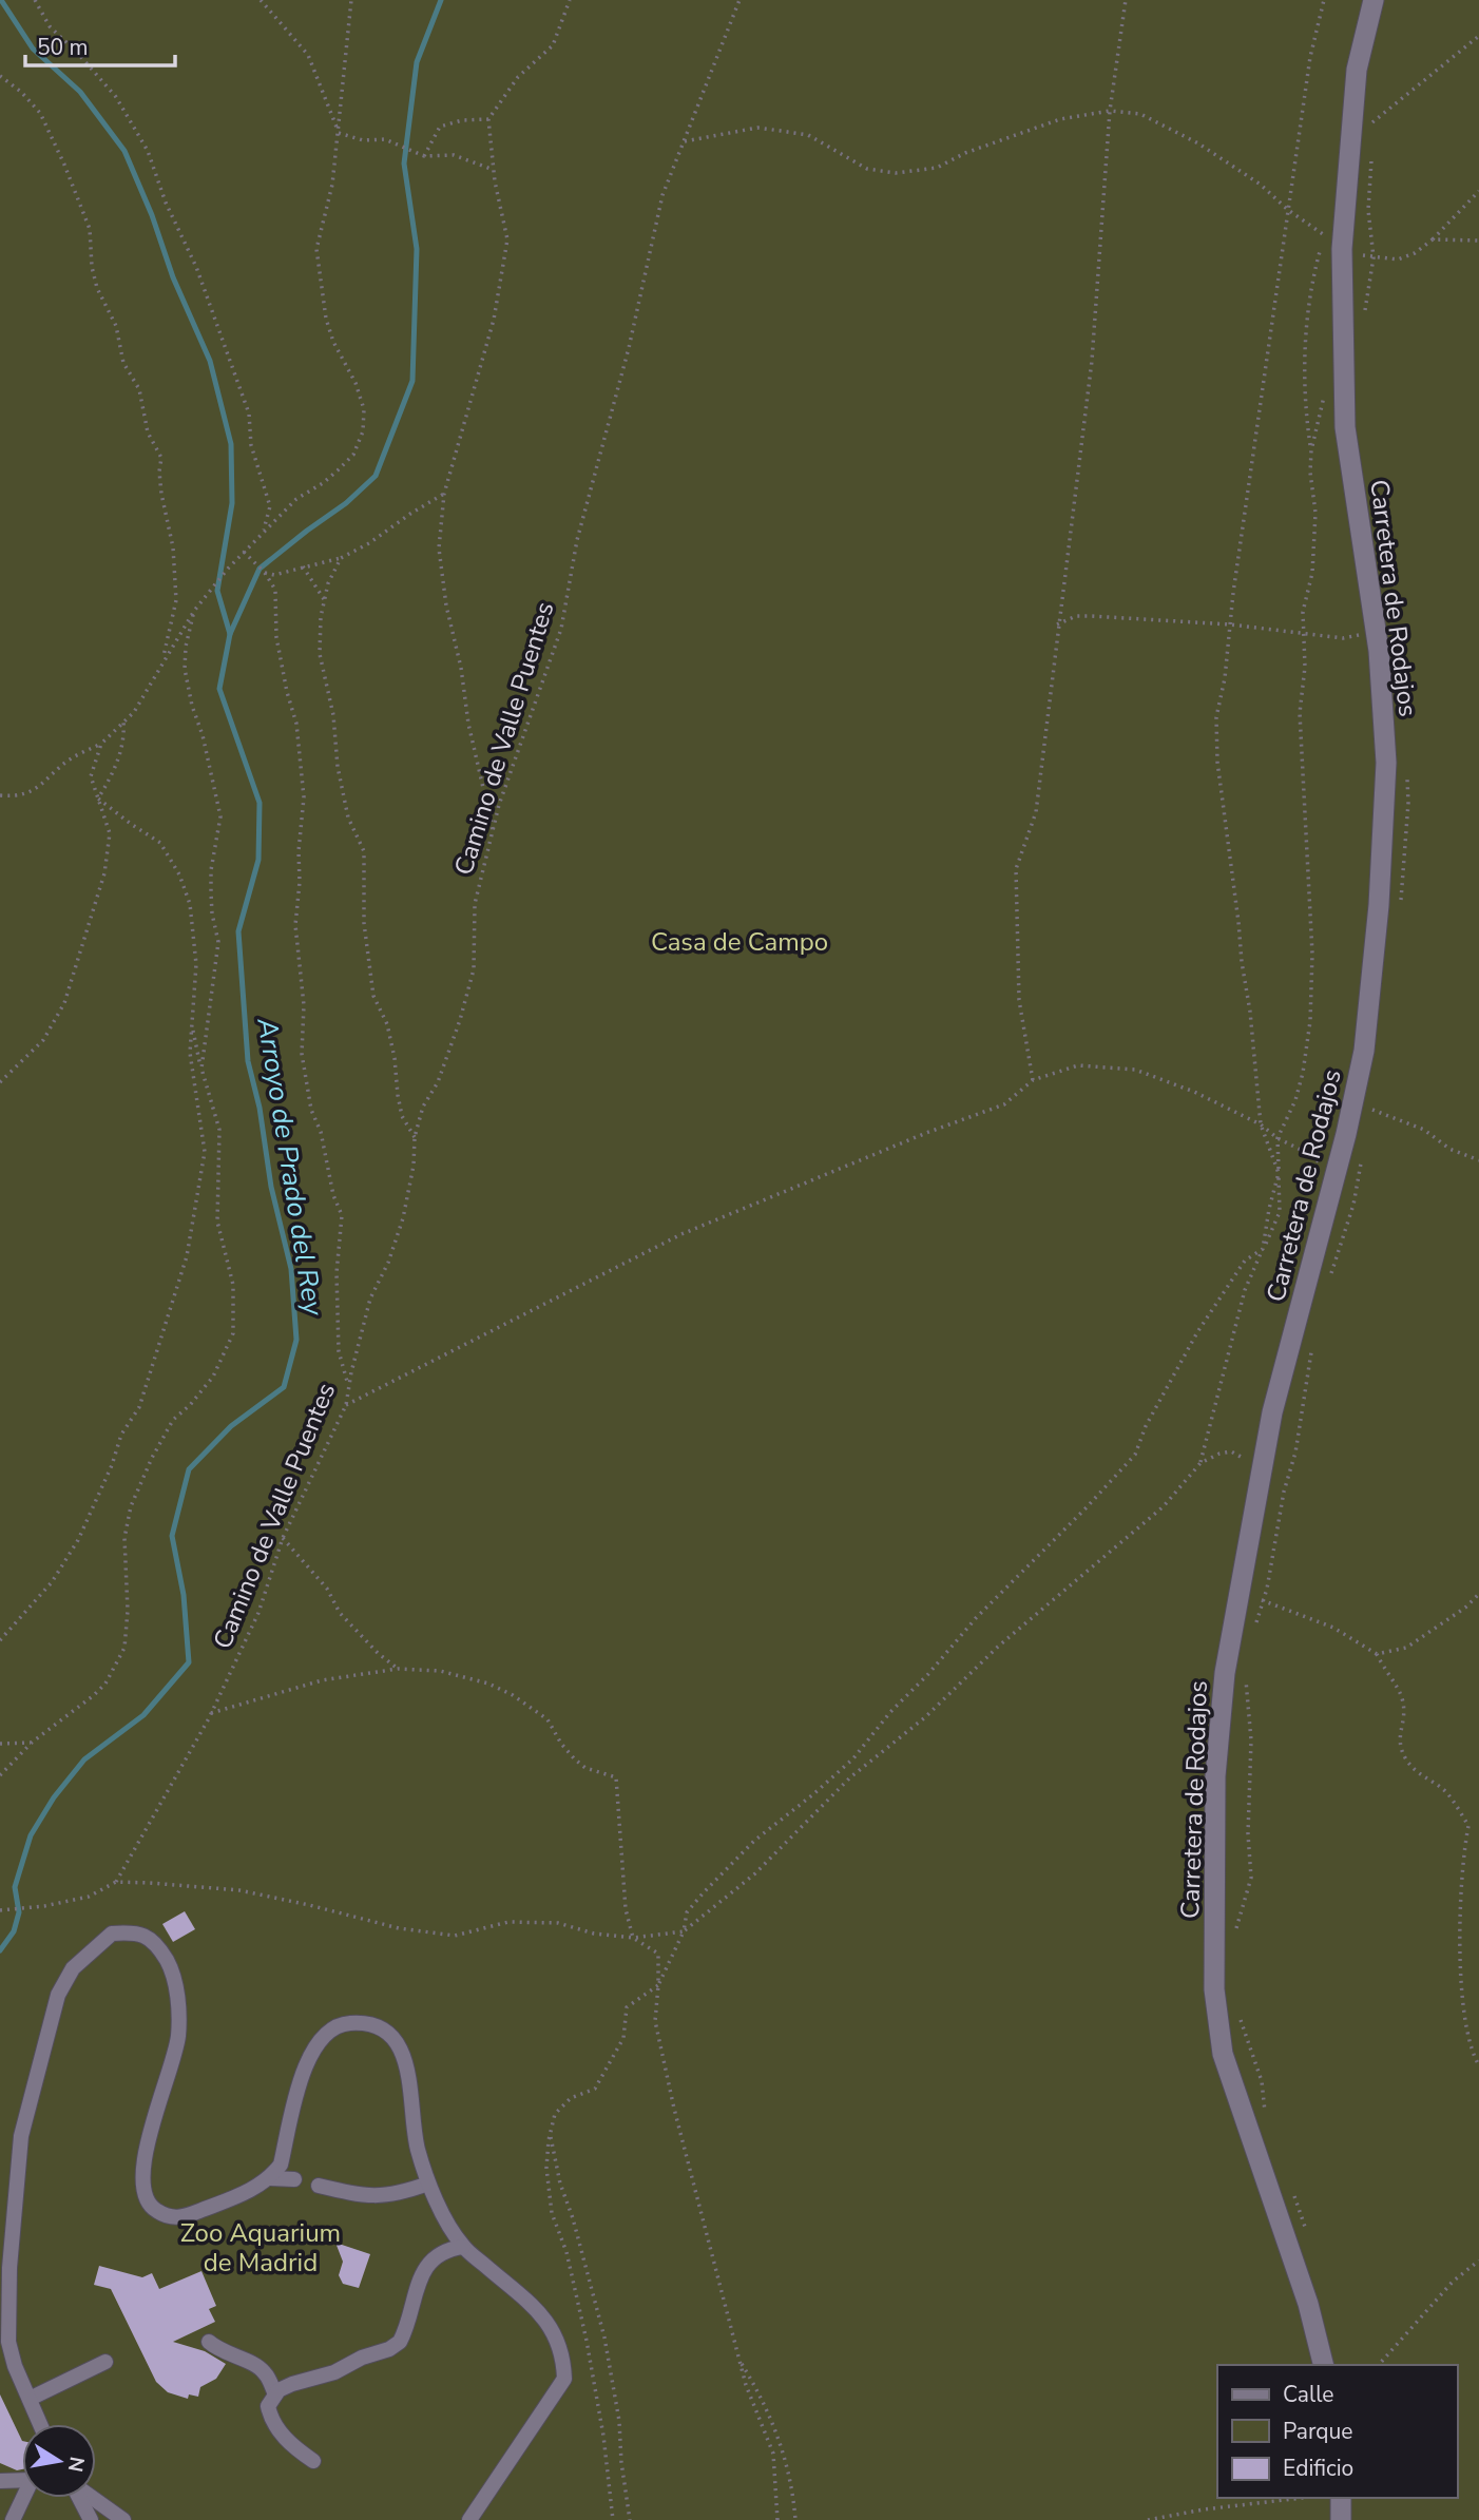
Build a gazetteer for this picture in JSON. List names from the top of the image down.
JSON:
{
  "streets": {
    "street": ["Carretera de Rodajos"],
    "path": ["Camino de Valle Puentes"]
  },
  "water": ["Arroyo de Prado del Rey"],
  "parks": ["Casa de Campo", "Zoo Aquarium de Madrid"],
  "legend": ["Calle", "Parque", "Edificio"],
  "scale_bar": "50 m",
  "north": "right"
}
